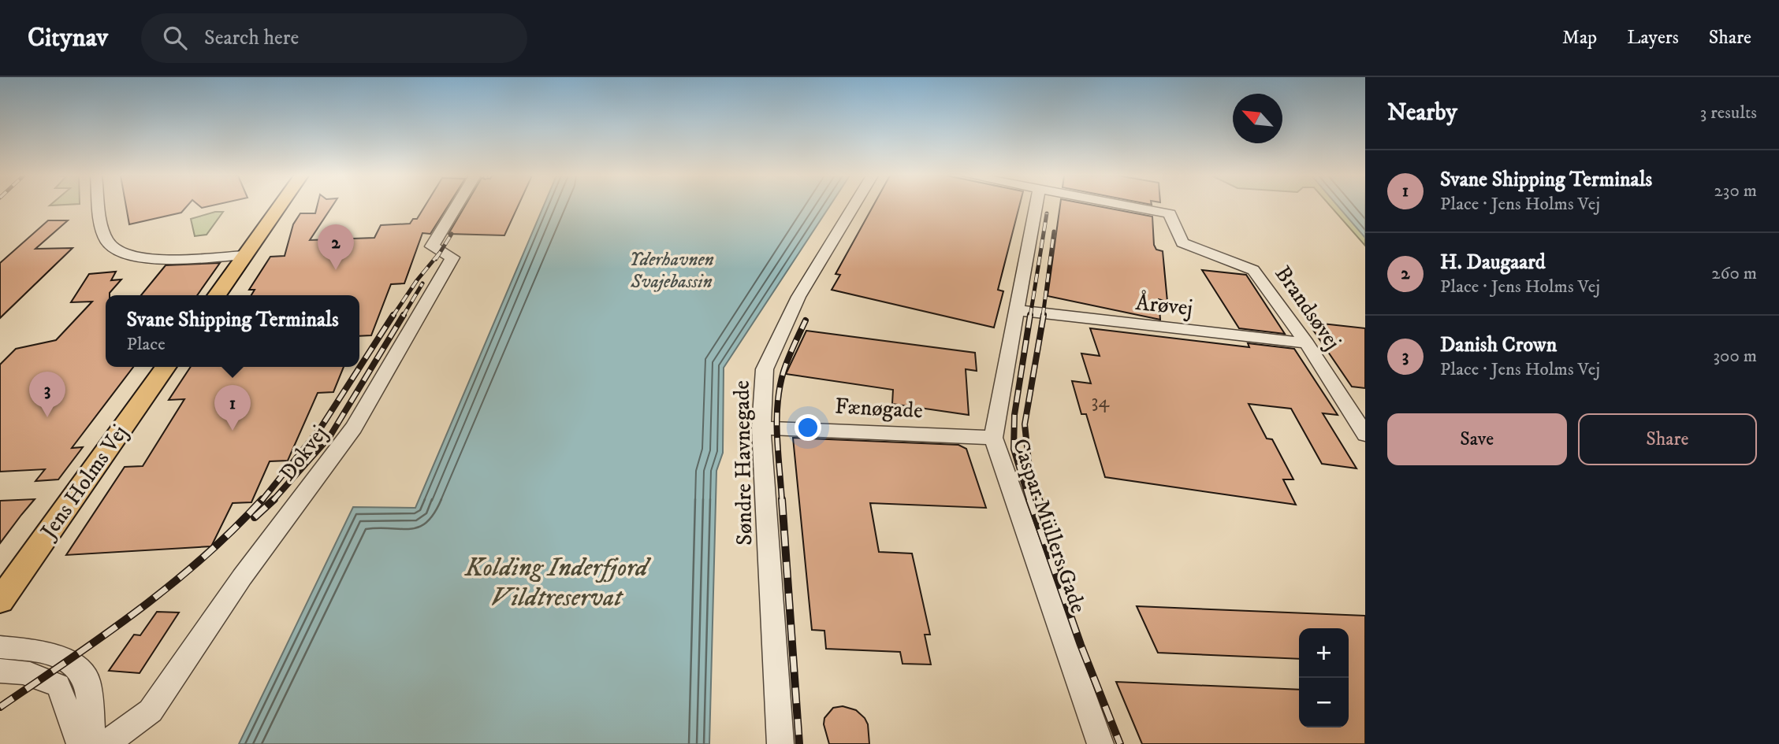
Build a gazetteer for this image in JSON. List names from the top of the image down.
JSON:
{
  "streets": {
    "main road": ["Jens Holms Vej"],
    "street": [
      "Årøvej",
      "Brandsøvej",
      "Fænøgade",
      "Dokvej",
      "Søndre Havnegade",
      "Caspar Müllers Gade"
    ]
  },
  "crossings": [
    ["Årøvej", "Brandsøvej"],
    ["Årøvej", "Caspar Müllers Gade"],
    ["Fænøgade", "Søndre Havnegade"],
    ["Fænøgade", "Caspar Müllers Gade"]
  ],
  "water": ["Yderhavnen Svajebassin"],
  "parks": ["Kolding Inderfjord Vildtreservat"],
  "house_numbers": ["34"],
  "north": "top left",
  "page": {
    "header": "Citynav",
    "search": "Search here",
    "nav": ["Map", "Layers", "Share"],
    "heading": ["Nearby", "3 results"],
    "list": [
      {
        "mark": "1",
        "name": "Svane Shipping Terminals",
        "note": "Place · Jens Holms Vej",
        "value": "230 m"
      },
      {
        "mark": "2",
        "name": "H. Daugaard",
        "note": "Place · Jens Holms Vej",
        "value": "260 m"
      },
      {
        "mark": "3",
        "name": "Danish Crown",
        "note": "Place · Jens Holms Vej",
        "value": "300 m"
      }
    ],
    "pins": ["2", "3", "1"],
    "popup": ["Svane Shipping Terminals", "Place"],
    "buttons": ["Save", "Share"],
    "map_buttons": ["+", "−"]
  }
}
